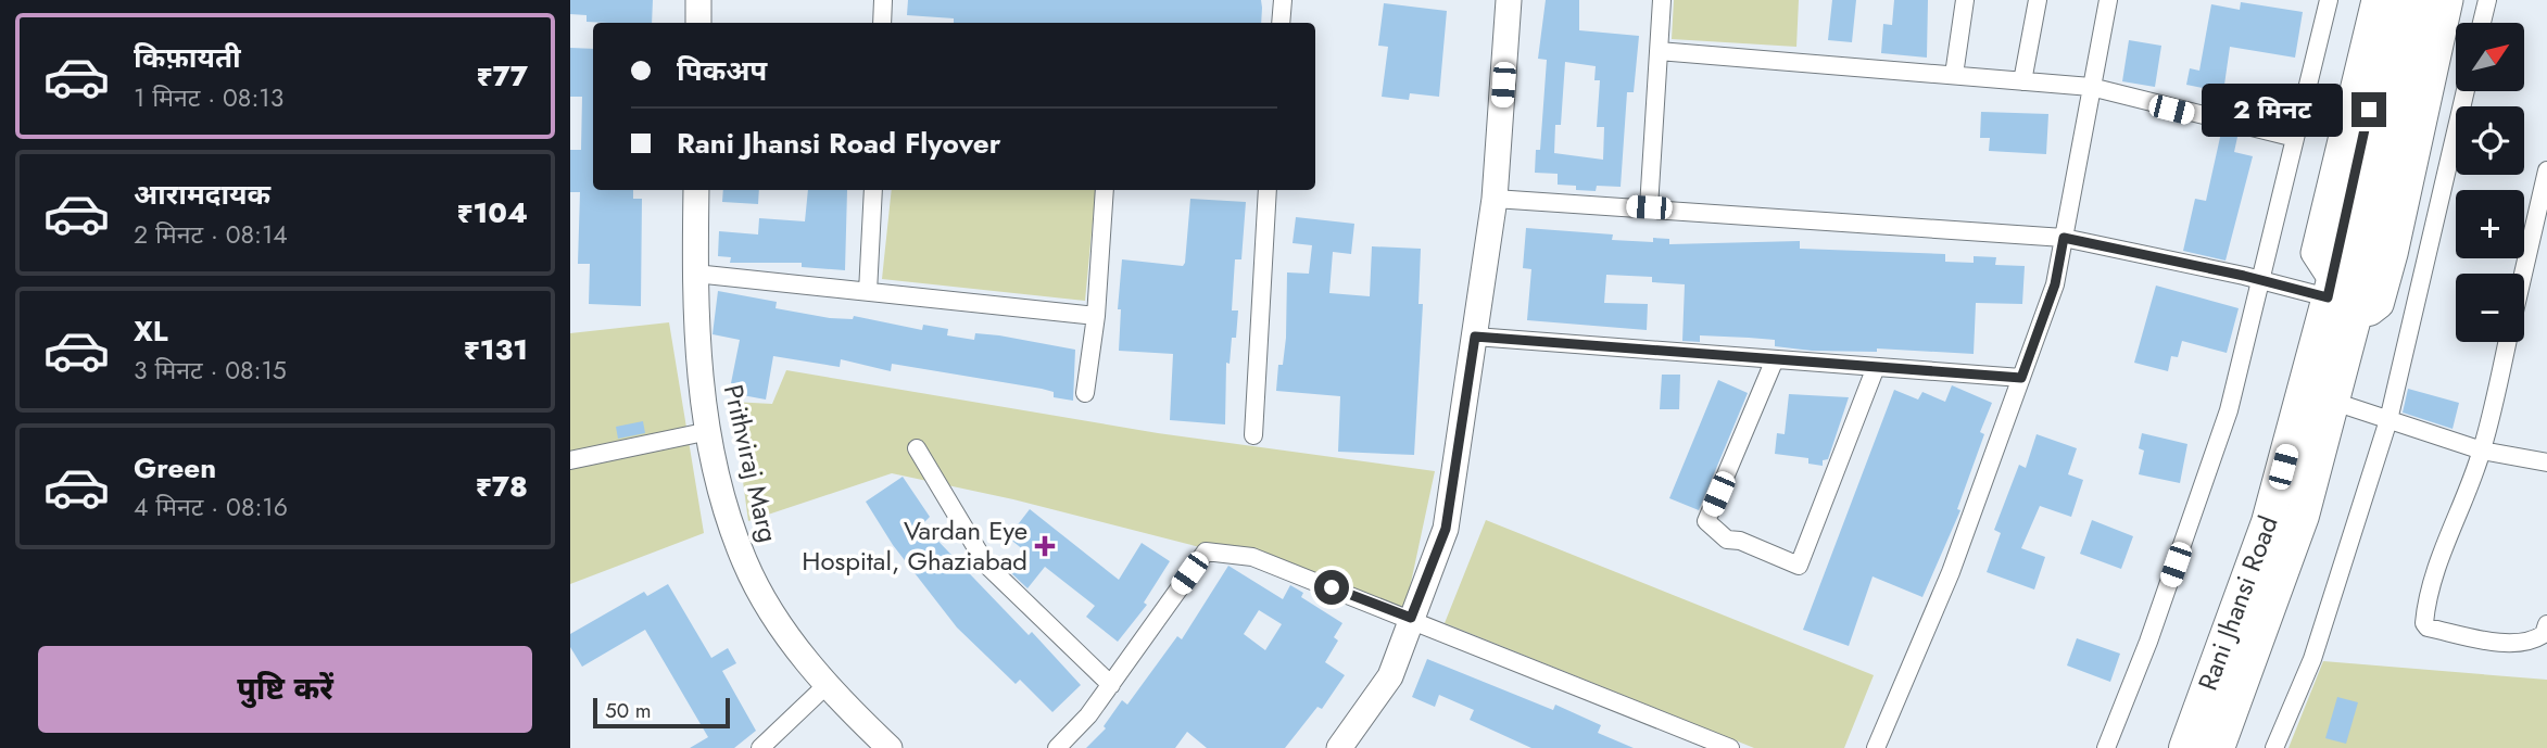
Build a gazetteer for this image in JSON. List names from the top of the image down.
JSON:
{
  "streets": {
    "highway": ["Rani Jhansi Road"],
    "street": ["Prithviraj Marg"]
  },
  "places": {
    "health": ["Vardan Eye Hospital, Ghaziabad"]
  },
  "scale_bar": "50 m",
  "north": "top right",
  "page": {
    "list": [
      {
        "name": "किफ़ायती",
        "note": "1 मिनट · 08:13",
        "value": "₹77"
      },
      {
        "name": "आरामदायक",
        "note": "2 मिनट · 08:14",
        "value": "₹104"
      },
      {
        "name": "XL",
        "note": "3 मिनट · 08:15",
        "value": "₹131"
      },
      {
        "name": "Green",
        "note": "4 मिनट · 08:16",
        "value": "₹78"
      }
    ],
    "map_buttons": ["+", "−"],
    "banner": ["पिकअप", "Rani Jhansi Road Flyover"],
    "bubble": "2 मिनट",
    "buttons": "पुष्टि करें",
    "scale": "50 m"
  }
}
